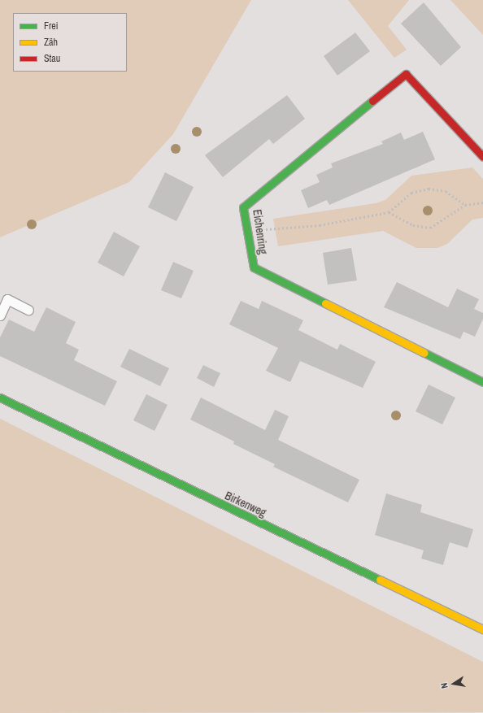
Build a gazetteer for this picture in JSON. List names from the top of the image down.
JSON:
{
  "streets": {
    "street": ["Eichenring", "Birkenweg"]
  },
  "legend": ["Frei", "Zäh", "Stau"],
  "north": "left"
}
